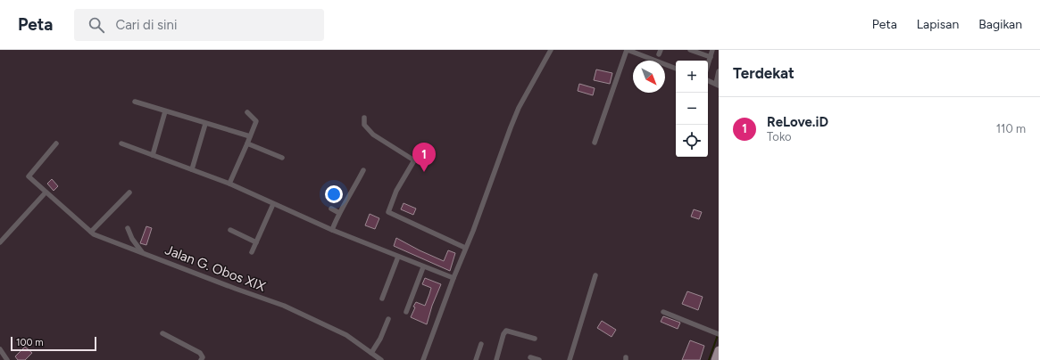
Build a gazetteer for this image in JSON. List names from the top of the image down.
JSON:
{
  "streets": {
    "street": ["Jalan G. Obos XIX"]
  },
  "scale_bar": "100 m",
  "north": "bottom right",
  "page": {
    "header": "Peta",
    "search": "Cari di sini",
    "nav": ["Peta", "Lapisan", "Bagikan"],
    "heading": "Terdekat",
    "map_buttons": ["+", "−"],
    "list": [
      {
        "mark": "1",
        "name": "ReLove.iD",
        "note": "Toko",
        "value": "110 m"
      }
    ],
    "pins": "1",
    "scale": "100 m"
  }
}
